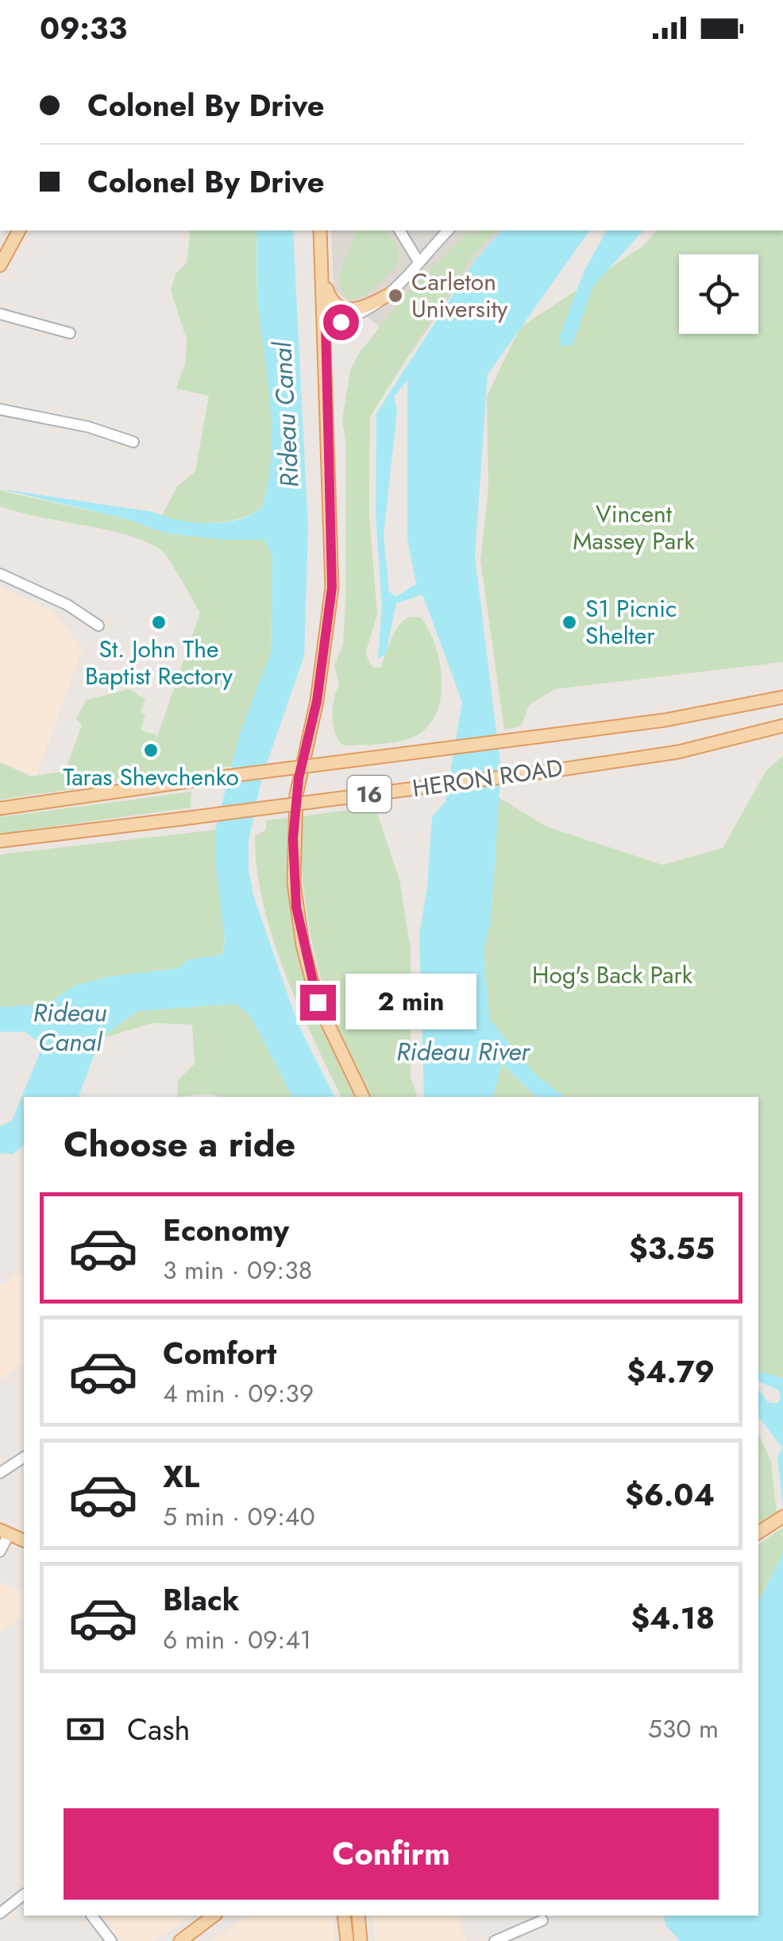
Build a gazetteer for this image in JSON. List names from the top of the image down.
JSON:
{
  "streets": {
    "main road": ["HERON ROAD", "16"]
  },
  "water": ["Rideau Canal", "Rideau River"],
  "parks": ["Vincent Massey Park", "Hog's Back Park"],
  "places": [
    "Carleton University",
    "St. John The Baptist Rectory",
    "S1 Picnic Shelter",
    "Taras Shevchenko"
  ],
  "page": {
    "status": "09:33",
    "banner": ["Colonel By Drive", "Colonel By Drive"],
    "bubble": "2 min",
    "heading": "Choose a ride",
    "list": [
      {
        "name": "Economy",
        "note": "3 min · 09:38",
        "value": "$3.55"
      },
      {
        "name": "Comfort",
        "note": "4 min · 09:39",
        "value": "$4.79"
      },
      {
        "name": "XL",
        "note": "5 min · 09:40",
        "value": "$6.04"
      },
      {
        "name": "Black",
        "note": "6 min · 09:41",
        "value": "$4.18"
      }
    ],
    "pay": ["Cash", "530 m"],
    "buttons": "Confirm"
  }
}
